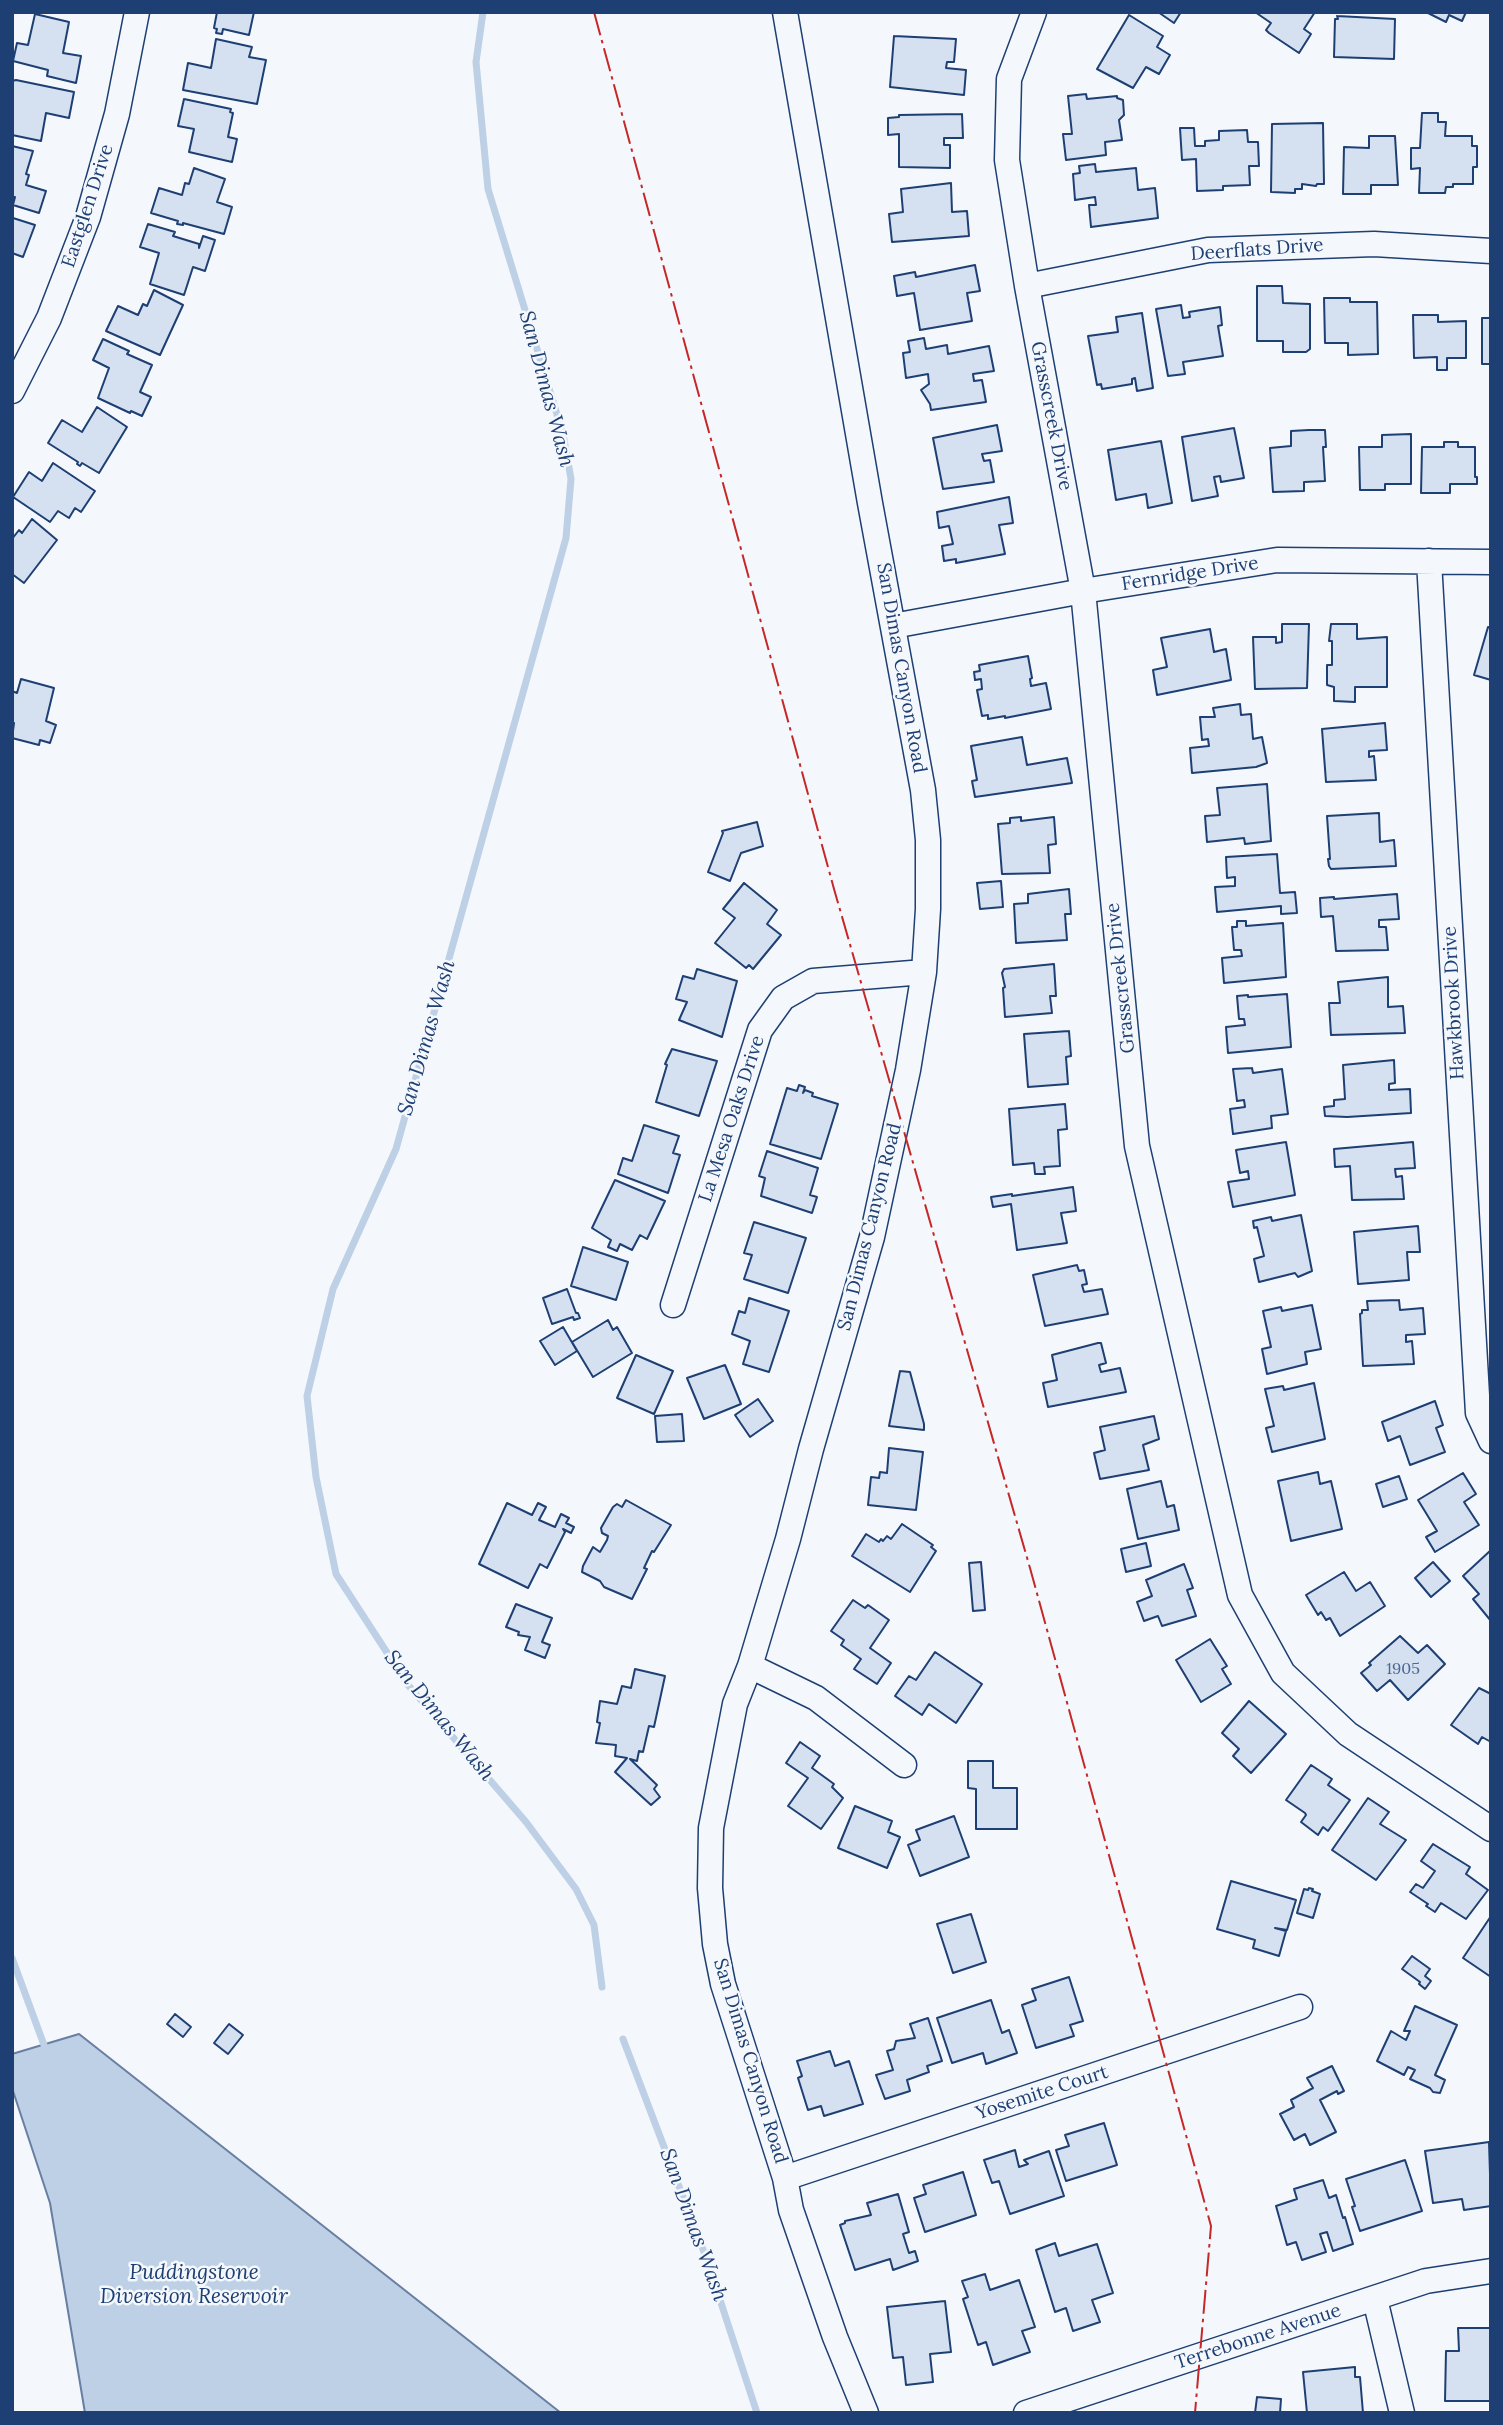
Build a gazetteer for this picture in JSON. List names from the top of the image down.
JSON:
{
  "streets": {
    "street": [
      "Eastglen Drive",
      "Deerflats Drive",
      "Grasscreek Drive",
      "Fernridge Drive",
      "San Dimas Canyon Road",
      "Hawkbrook Drive",
      "La Mesa Oaks Drive",
      "Yosemite Court",
      "Terrebonne Avenue"
    ]
  },
  "crossings": [
    ["Deerflats Drive", "Grasscreek Drive"],
    ["Grasscreek Drive", "Fernridge Drive"],
    ["Fernridge Drive", "San Dimas Canyon Road"],
    ["Fernridge Drive", "Hawkbrook Drive"],
    ["San Dimas Canyon Road", "La Mesa Oaks Drive"],
    ["San Dimas Canyon Road", "Yosemite Court"]
  ],
  "water": ["San Dimas Wash", "Puddingstone Diversion Reservoir"],
  "house_numbers": ["1905"]
}
